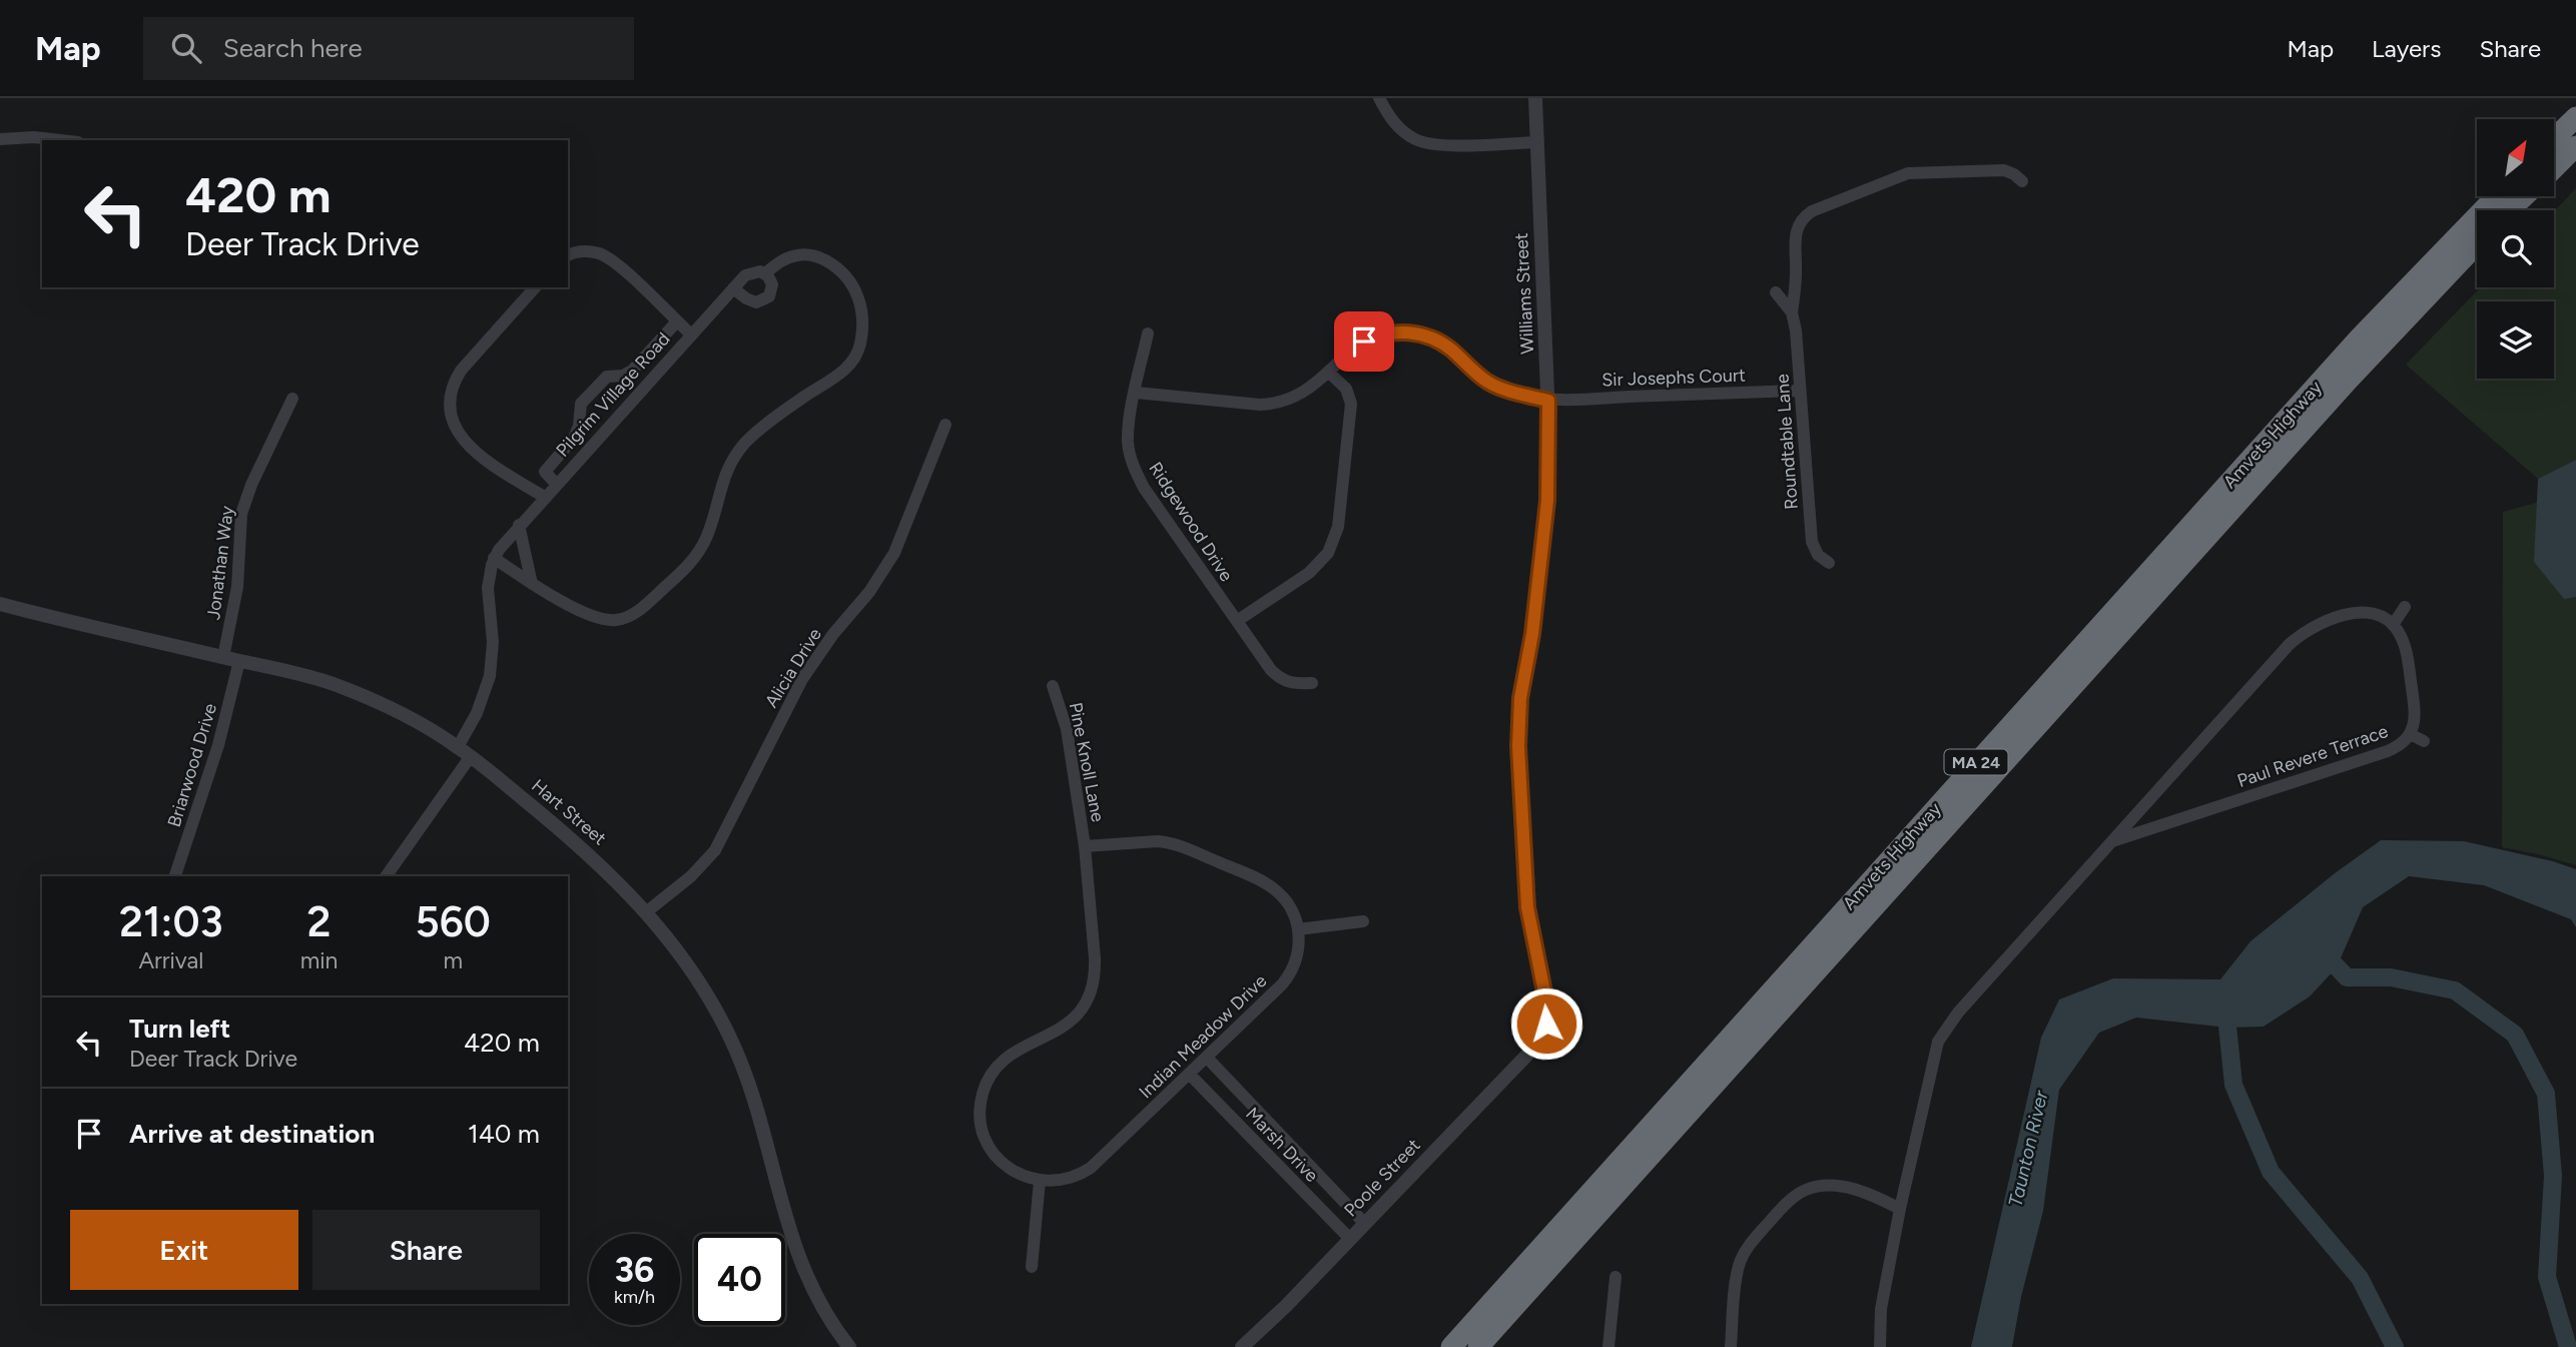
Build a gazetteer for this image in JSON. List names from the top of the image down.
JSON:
{
  "streets": {
    "highway": ["Amvets Highway", "MA 24"],
    "street": [
      "Williams Street",
      "Sir Josephs Court",
      "Pilgrim Village Road",
      "Roundtable Lane",
      "Ridgewood Drive",
      "Jonathan Way",
      "Alicia Drive",
      "Paul Revere Terrace",
      "Pine Knoll Lane",
      "Briarwood Drive",
      "Hart Street",
      "Indian Meadow Drive",
      "Marsh Drive",
      "Poole Street"
    ]
  },
  "crossings": [
    ["Williams Street", "Sir Josephs Court"],
    ["Williams Street", "Poole Street"],
    ["Sir Josephs Court", "Roundtable Lane"],
    ["Sir Josephs Court", "Ridgewood Drive"],
    ["Pilgrim Village Road", "Hart Street"],
    ["Jonathan Way", "Hart Street"],
    ["Alicia Drive", "Hart Street"],
    ["Briarwood Drive", "Hart Street"],
    ["Indian Meadow Drive", "Marsh Drive"],
    ["Marsh Drive", "Poole Street"]
  ],
  "water": ["Taunton River"],
  "north": "top right",
  "page": {
    "header": "Map",
    "search": "Search here",
    "nav": ["Map", "Layers", "Share"],
    "turn": ["420 m", "Deer Track Drive"],
    "eta": [
      "21:03",
      "Arrival",
      "2",
      "min",
      "560",
      "m"
    ],
    "list": [
      {
        "name": "Turn left",
        "note": "Deer Track Drive",
        "value": "420 m"
      },
      {
        "name": "Arrive at destination",
        "value": "140 m"
      }
    ],
    "buttons": ["Exit", "Share"],
    "speed": "36 km/h",
    "limit": "40"
  }
}
